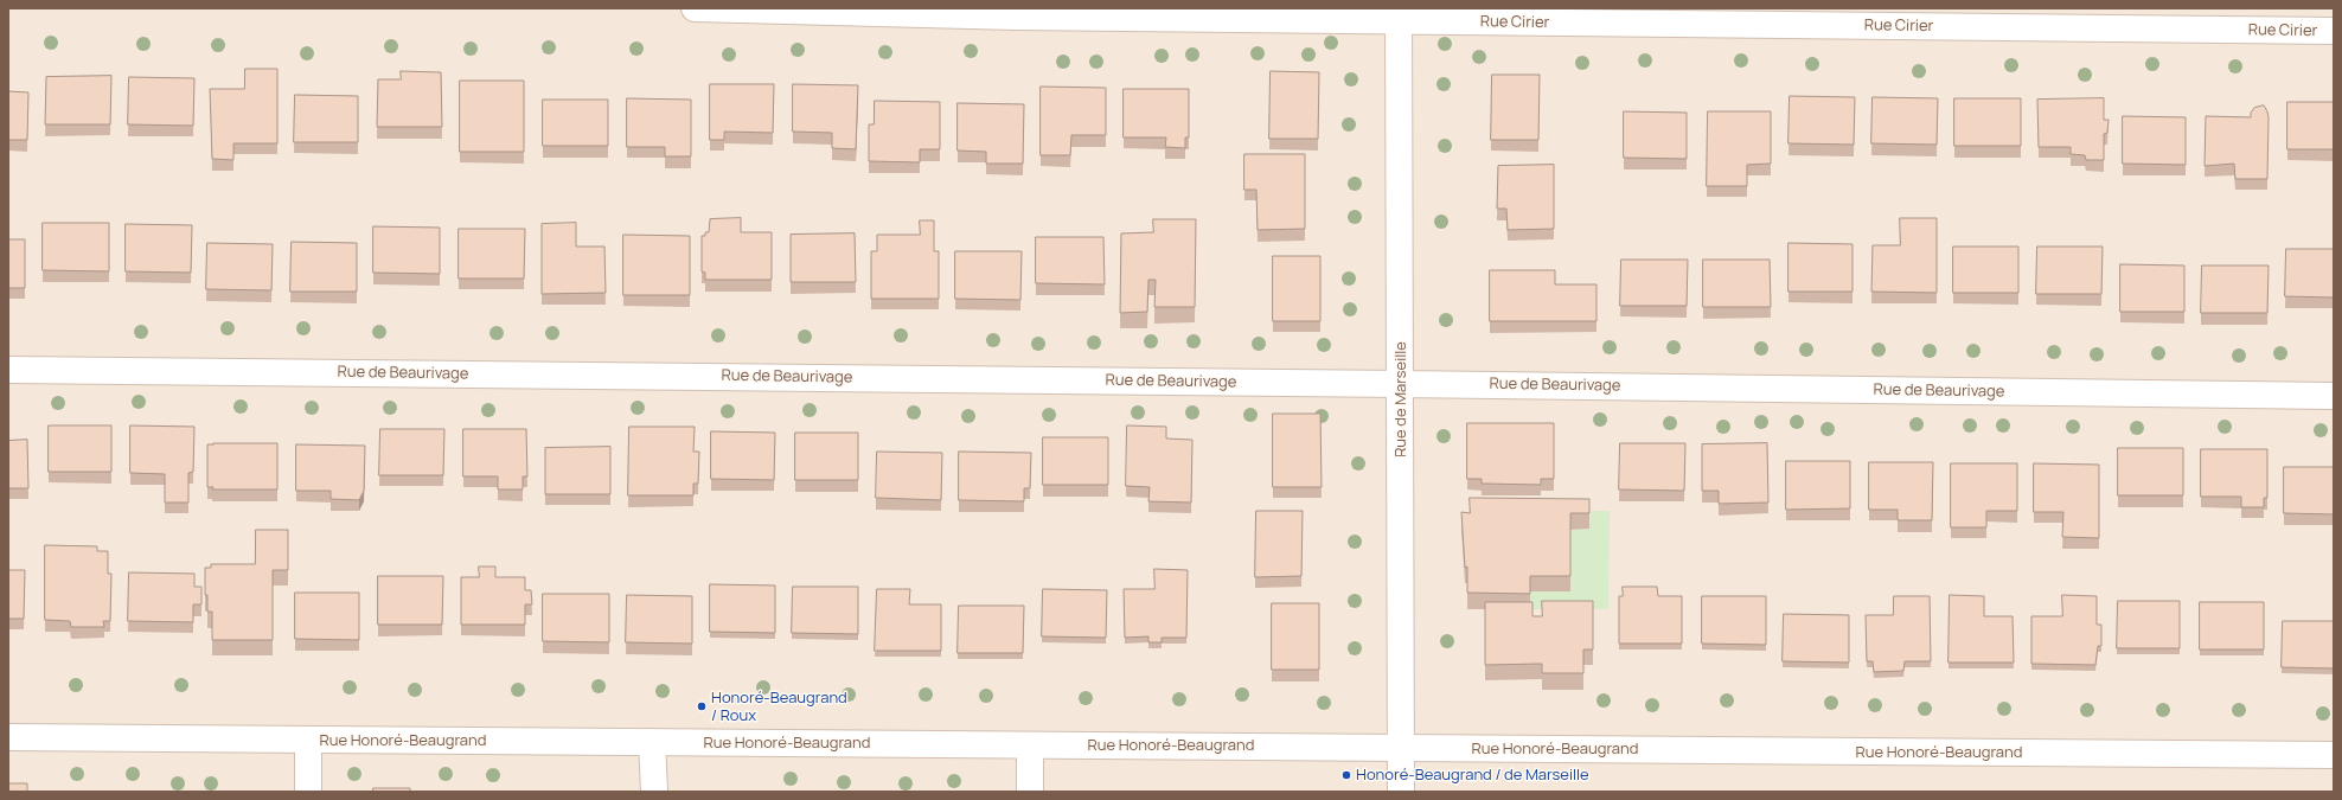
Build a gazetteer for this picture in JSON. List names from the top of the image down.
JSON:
{
  "streets": {
    "street": [
      "Rue Cirier",
      "Rue de Beaurivage",
      "Rue de Marseille",
      "Rue Honoré-Beaugrand"
    ]
  },
  "crossings": [
    ["Rue Cirier", "Rue de Marseille"],
    ["Rue de Beaurivage", "Rue de Marseille"],
    ["Rue de Marseille", "Rue Honoré-Beaugrand"]
  ],
  "places": ["Honoré-Beaugrand / Roux", "Honoré-Beaugrand / de Marseille"]
}
